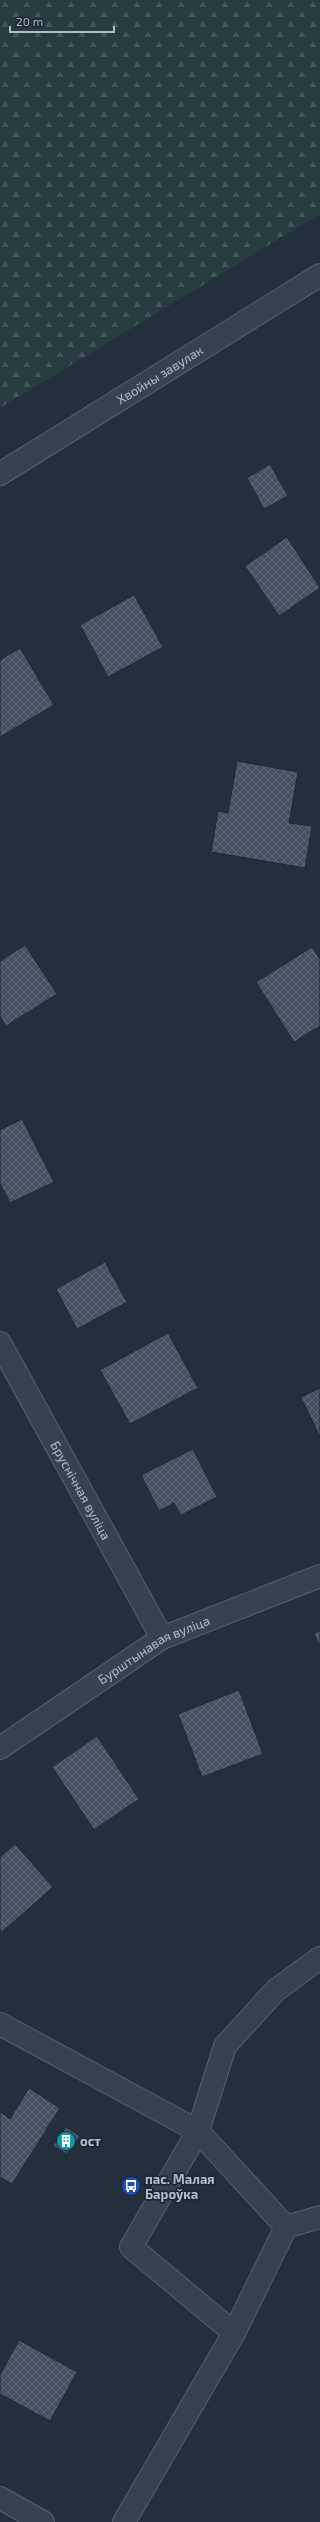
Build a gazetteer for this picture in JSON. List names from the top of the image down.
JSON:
{
  "streets": {
    "street": ["Хвойны завулак", "Бруснічная вуліца", "Бурштынавая вуліца"]
  },
  "crossings": [
    ["Бруснічная вуліца", "Бурштынавая вуліца"]
  ],
  "places": {
    "building": ["ост"],
    "bus stop": ["пас. Малая Бароўка"]
  },
  "scale_bar": "20 m"
}
